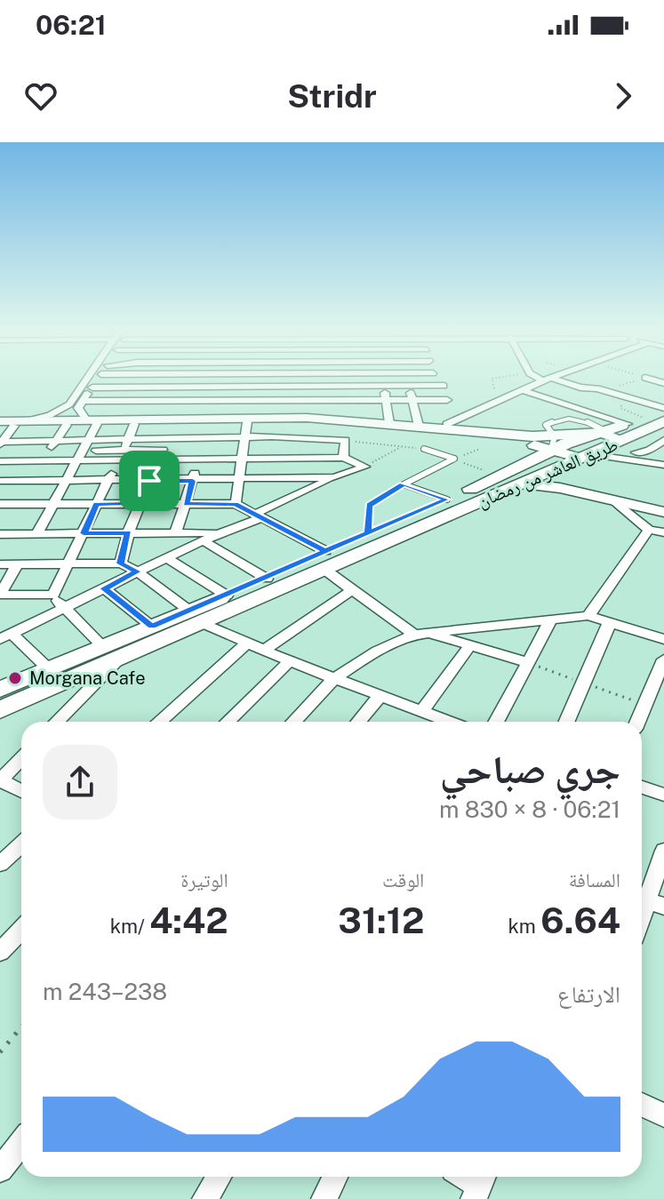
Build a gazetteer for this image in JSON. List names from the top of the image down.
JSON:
{
  "streets": {
    "main road": ["طريق العاشر من رمضان"]
  },
  "places": ["Morgana Cafe"],
  "page": {
    "status": "06:21",
    "header": "Stridr",
    "heading": ["جري صباحي", "06:21 · 8 × 830 m"],
    "stats": [
      ["المسافة", "6.64 km"],
      ["الوقت", "31:12"],
      ["الوتيرة", "4:42 /km"]
    ],
    "chart": ["الارتفاع", "238–243 m"]
  }
}
